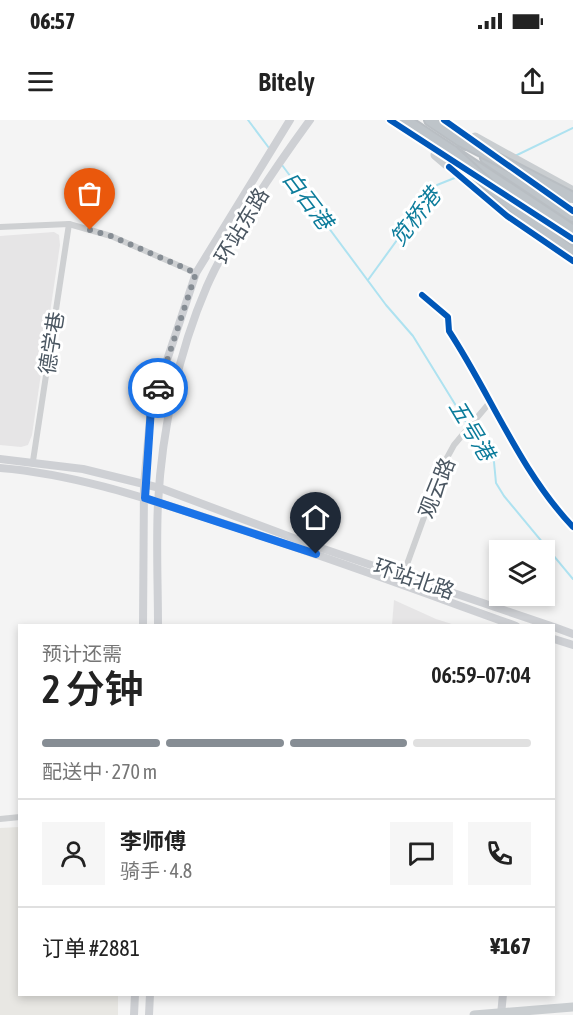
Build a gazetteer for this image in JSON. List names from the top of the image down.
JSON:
{
  "streets": {
    "main road": ["环站东路", "环站北路"],
    "street": ["德学巷", "观云路"]
  },
  "crossings": [
    ["环站东路", "环站北路"],
    ["德学巷", "环站北路"],
    ["观云路", "环站北路"]
  ],
  "water": ["白石港", "笕桥港", "五号港"],
  "page": {
    "status": "06:57",
    "header": "Bitely",
    "heading": ["2 分钟", "预计还需", "06:59–07:04"],
    "panel": [
      "李师傅",
      "骑手 · 4.8",
      "订单 #2881",
      "¥167"
    ],
    "bar": "配送中 · 270 m"
  }
}
